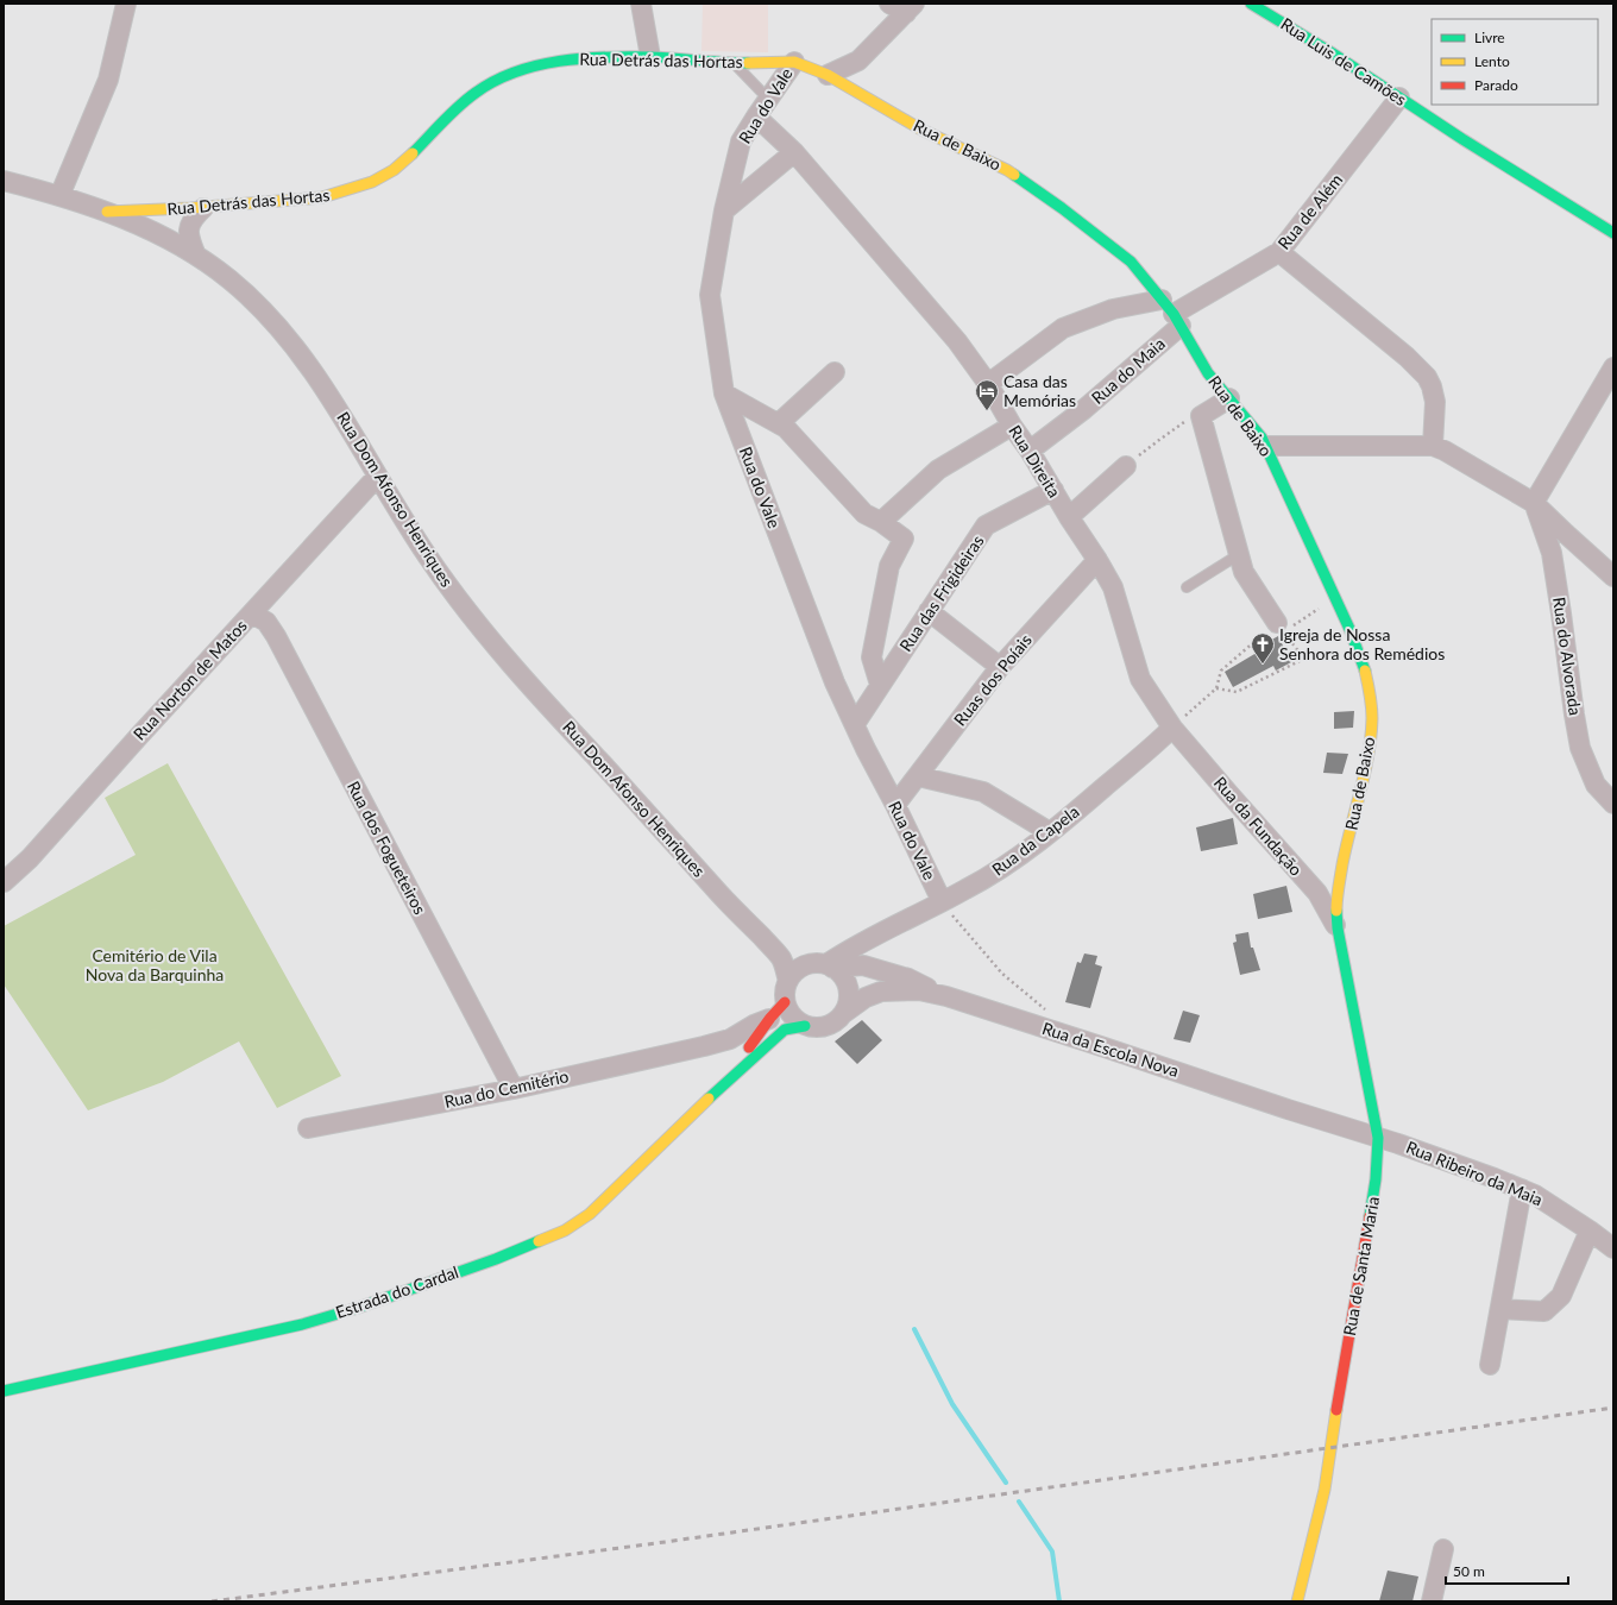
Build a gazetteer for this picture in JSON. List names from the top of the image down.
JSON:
{
  "streets": {
    "street": [
      "Rua Detrás das Hortas",
      "Rua Luis de Camões",
      "Rua do Vale",
      "Rua de Baixo",
      "Rua de Além",
      "Rua do Maia",
      "Rua Direita",
      "Rua Dom Afonso Henriques",
      "Rua das Frigideiras",
      "Rua do Alvorada",
      "Rua Norton de Matos",
      "Ruas dos Poíais",
      "Rua da Fundação",
      "Rua da Capela",
      "Rua dos Fogueteiros",
      "Rua da Escola Nova",
      "Rua do Cemitério",
      "Rua Ribeiro da Maia",
      "Rua de Santa Maria",
      "Estrada do Cardal"
    ]
  },
  "crossings": [
    ["Rua Detrás das Hortas", "Rua do Vale"],
    ["Rua Detrás das Hortas", "Rua de Baixo"],
    ["Rua Detrás das Hortas", "Rua Dom Afonso Henriques"],
    ["Rua Luis de Camões", "Rua de Além"],
    ["Rua do Vale", "Rua Direita"],
    ["Rua do Vale", "Rua das Frigideiras"],
    ["Rua do Vale", "Ruas dos Poíais"],
    ["Rua do Vale", "Rua da Capela"],
    ["Rua de Baixo", "Rua de Além"],
    ["Rua de Baixo", "Rua do Maia"],
    ["Rua de Baixo", "Rua da Fundação"],
    ["Rua de Baixo", "Rua de Santa Maria"],
    ["Rua de Além", "Rua do Maia"],
    ["Rua do Maia", "Rua Direita"],
    ["Rua Direita", "Rua das Frigideiras"],
    ["Rua Direita", "Ruas dos Poíais"],
    ["Rua Direita", "Rua da Fundação"],
    ["Rua Direita", "Rua da Capela"],
    ["Rua Dom Afonso Henriques", "Rua Norton de Matos"],
    ["Rua Dom Afonso Henriques", "Rua da Capela"],
    ["Rua Dom Afonso Henriques", "Rua da Escola Nova"],
    ["Rua Dom Afonso Henriques", "Rua do Cemitério"],
    ["Rua Dom Afonso Henriques", "Estrada do Cardal"],
    ["Rua Norton de Matos", "Rua dos Fogueteiros"],
    ["Rua da Fundação", "Rua da Capela"],
    ["Rua da Fundação", "Rua de Santa Maria"],
    ["Rua da Capela", "Rua da Escola Nova"],
    ["Rua da Capela", "Rua do Cemitério"],
    ["Rua da Capela", "Estrada do Cardal"],
    ["Rua dos Fogueteiros", "Rua do Cemitério"],
    ["Rua da Escola Nova", "Rua do Cemitério"],
    ["Rua da Escola Nova", "Rua Ribeiro da Maia"],
    ["Rua da Escola Nova", "Rua de Santa Maria"],
    ["Rua da Escola Nova", "Estrada do Cardal"],
    ["Rua do Cemitério", "Estrada do Cardal"],
    ["Rua Ribeiro da Maia", "Rua de Santa Maria"]
  ],
  "parks": ["Cemitério de Vila Nova da Barquinha"],
  "places": {
    "hotel": ["Casa das Memórias"],
    "church": ["Igreja de Nossa Senhora dos Remédios"]
  },
  "legend": ["Livre", "Lento", "Parado"],
  "scale_bar": "50 m"
}
